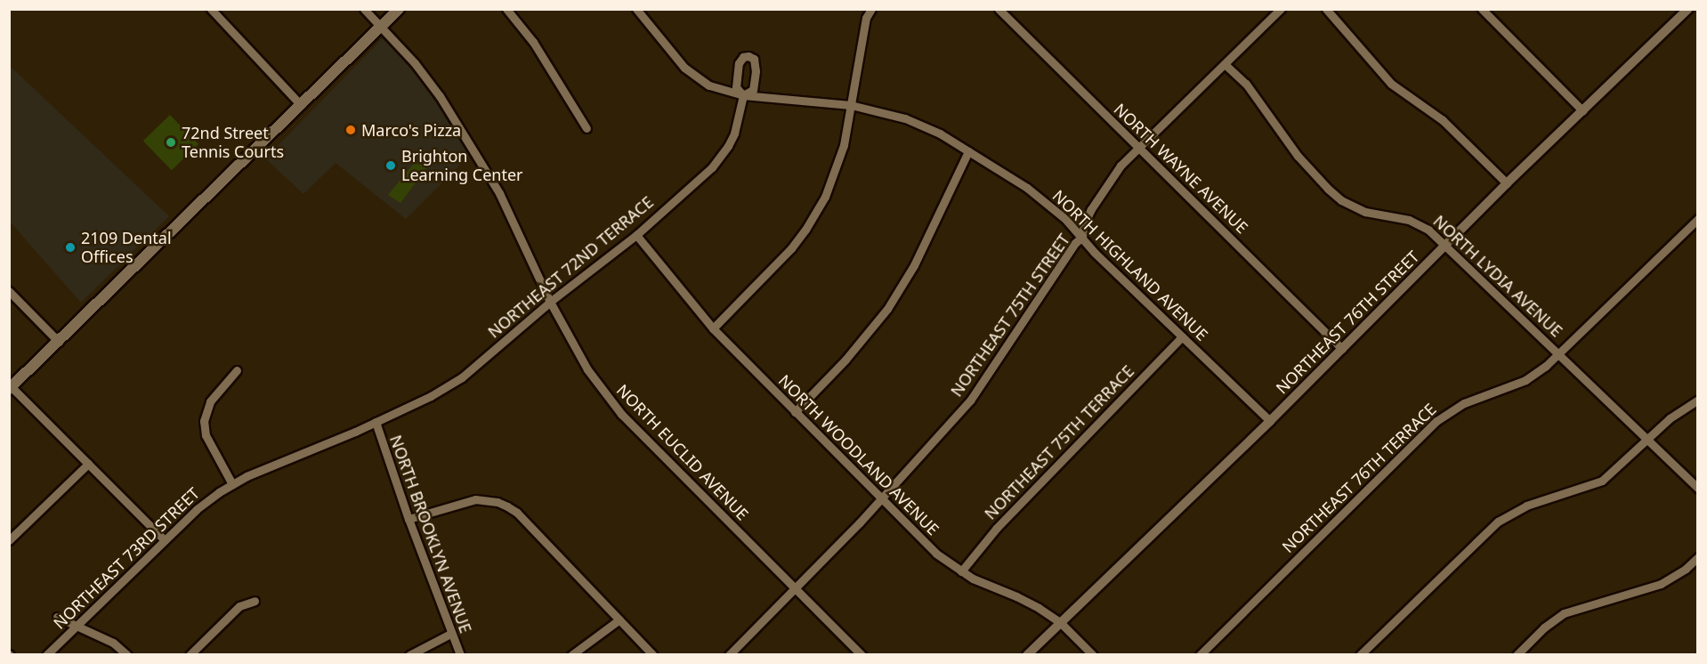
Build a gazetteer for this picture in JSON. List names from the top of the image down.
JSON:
{
  "streets": {
    "street": [
      "NORTH WAYNE AVENUE",
      "NORTH HIGHLAND AVENUE",
      "NORTHEAST 72ND TERRACE",
      "NORTH LYDIA AVENUE",
      "NORTHEAST 75TH STREET",
      "NORTHEAST 76TH STREET",
      "NORTHEAST 75TH TERRACE",
      "NORTH EUCLID AVENUE",
      "NORTH WOODLAND AVENUE",
      "NORTHEAST 76TH TERRACE",
      "NORTH BROOKLYN AVENUE",
      "NORTHEAST 73RD STREET"
    ]
  },
  "crossings": [
    ["NORTH WAYNE AVENUE", "NORTHEAST 75TH STREET"],
    ["NORTH WAYNE AVENUE", "NORTHEAST 76TH STREET"],
    ["NORTH HIGHLAND AVENUE", "NORTHEAST 72ND TERRACE"],
    ["NORTH HIGHLAND AVENUE", "NORTHEAST 75TH STREET"],
    ["NORTH HIGHLAND AVENUE", "NORTHEAST 76TH STREET"],
    ["NORTH HIGHLAND AVENUE", "NORTHEAST 75TH TERRACE"],
    ["NORTHEAST 72ND TERRACE", "NORTH EUCLID AVENUE"],
    ["NORTHEAST 72ND TERRACE", "NORTH WOODLAND AVENUE"],
    ["NORTHEAST 72ND TERRACE", "NORTH BROOKLYN AVENUE"],
    ["NORTHEAST 72ND TERRACE", "NORTHEAST 73RD STREET"],
    ["NORTH LYDIA AVENUE", "NORTHEAST 75TH STREET"],
    ["NORTH LYDIA AVENUE", "NORTHEAST 76TH STREET"],
    ["NORTH LYDIA AVENUE", "NORTHEAST 76TH TERRACE"],
    ["NORTHEAST 75TH STREET", "NORTH EUCLID AVENUE"],
    ["NORTHEAST 75TH STREET", "NORTH WOODLAND AVENUE"],
    ["NORTHEAST 76TH STREET", "NORTH WOODLAND AVENUE"],
    ["NORTHEAST 75TH TERRACE", "NORTH WOODLAND AVENUE"],
    ["NORTH BROOKLYN AVENUE", "NORTHEAST 73RD STREET"]
  ],
  "places": [
    "Marco's Pizza",
    "72nd Street Tennis Courts",
    "Brighton Learning Center",
    "2109 Dental Offices"
  ]
}
